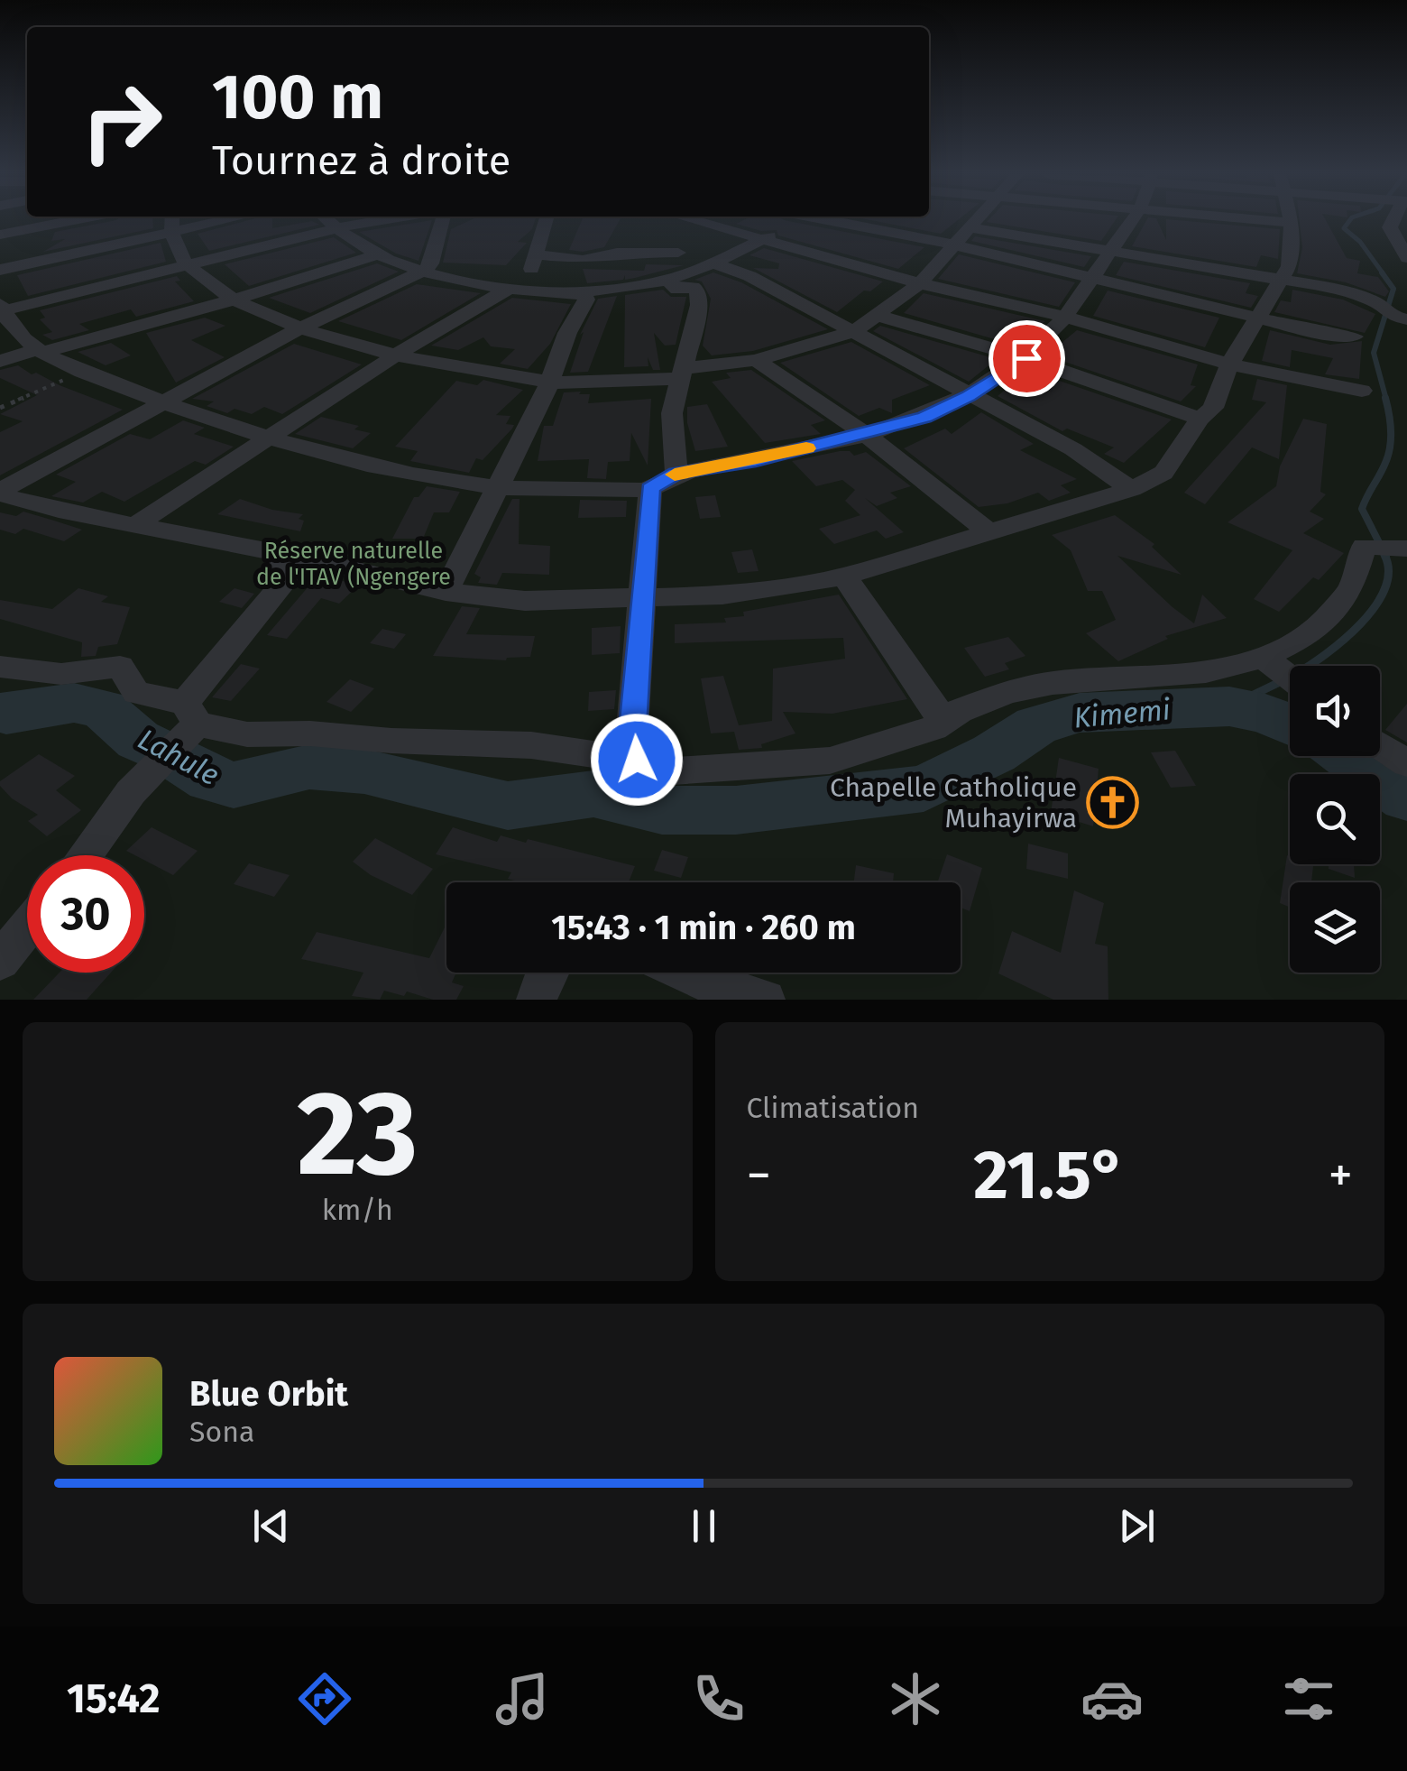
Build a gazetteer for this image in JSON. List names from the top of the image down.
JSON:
{
  "water": ["Kimemi", "Lahule"],
  "parks": ["Réserve naturelle de l'ITAV (Ngengere"],
  "places": {
    "church": ["Chapelle Catholique Muhayirwa"]
  },
  "page": {
    "turn": ["100 m", "Tournez à droite"],
    "limit": "30",
    "trip": "15:43 · 1 min · 260 m",
    "tile": [
      ["23", "km/h"],
      "Climatisation"
    ],
    "heat": ["−", "21.5°", "+"],
    "song": ["Blue Orbit", "Sona"],
    "tabs": "15:42"
  }
}
